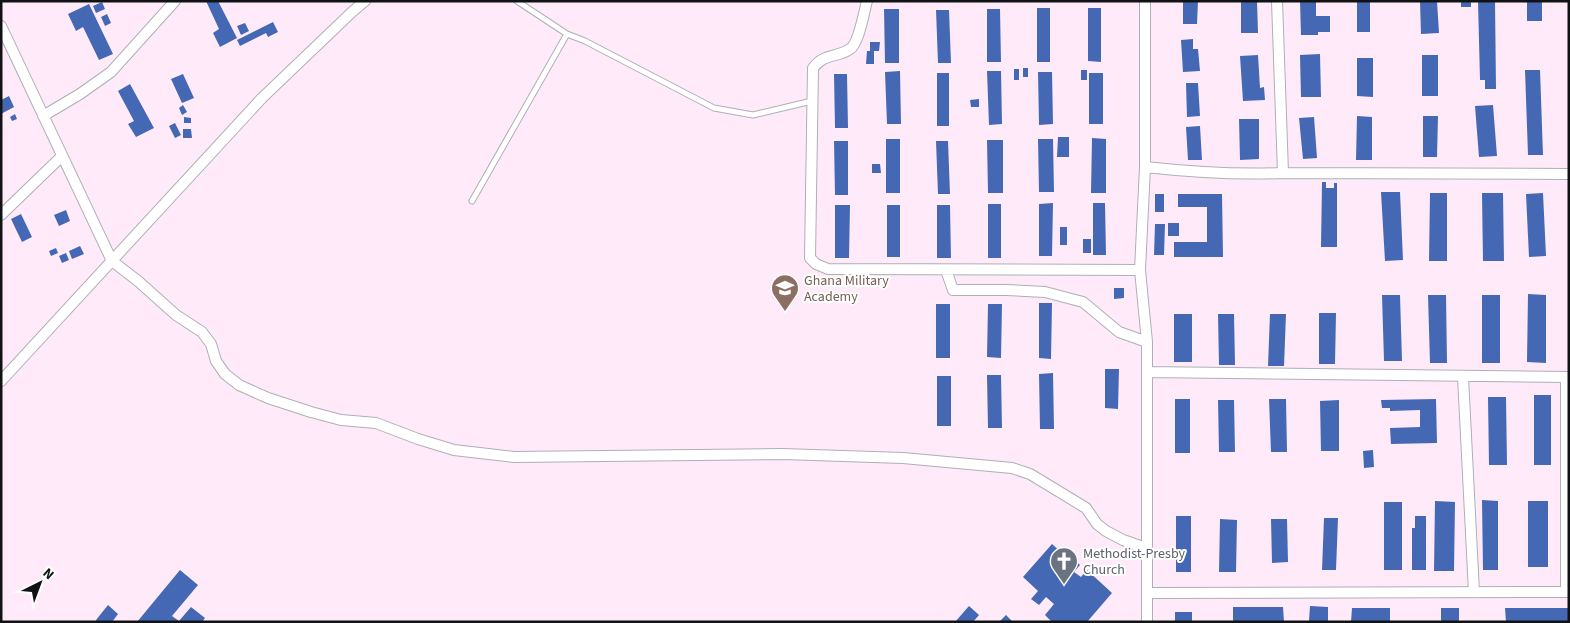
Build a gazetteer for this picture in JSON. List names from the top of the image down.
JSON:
{
  "places": {
    "school or university": ["Ghana Military Academy"],
    "church": ["Methodist-Presby Church"]
  },
  "north": "top right"
}
